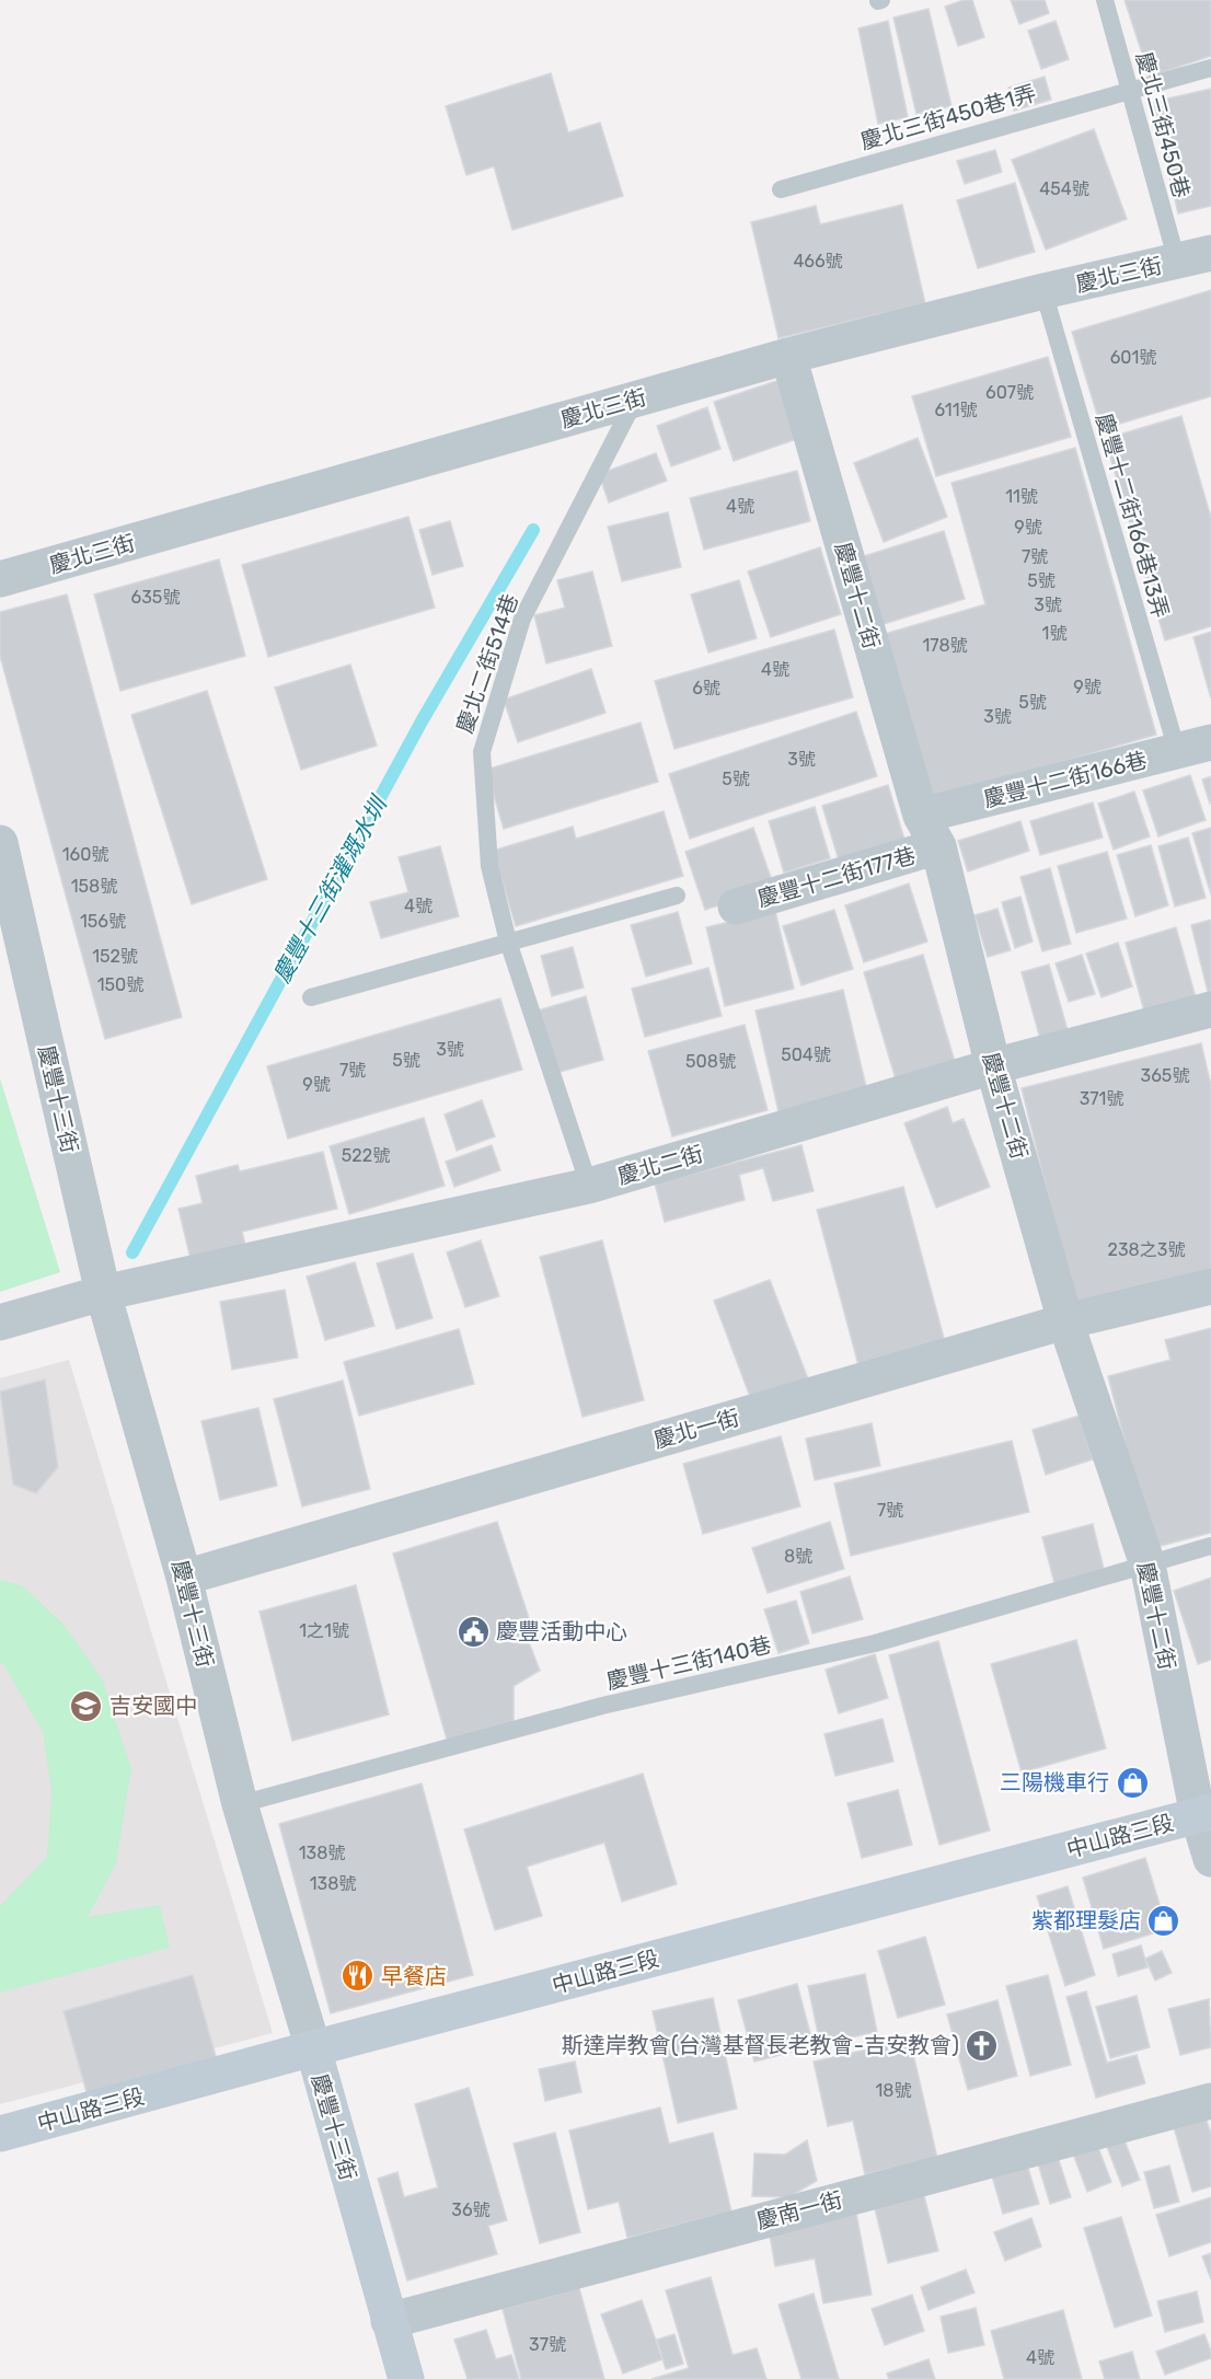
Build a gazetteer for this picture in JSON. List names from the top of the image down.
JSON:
{
  "streets": {
    "street": [
      "慶北三街",
      "慶豐十二街",
      "慶豐十二街166巷",
      "慶豐十二街177巷",
      "慶豐十三街",
      "慶北二街",
      "慶北一街",
      "中山路三段",
      "慶南一街"
    ],
    "lane": [
      "慶北三街450巷1弄",
      "慶北三街450巷",
      "慶豐十二街166巷13弄",
      "慶北二街514巷",
      "慶豐十三街140巷"
    ]
  },
  "crossings": [
    ["慶北三街450巷1弄", "慶北三街450巷"],
    ["慶北三街450巷", "慶北三街"],
    ["慶北三街", "慶豐十二街166巷13弄"],
    ["慶北三街", "慶豐十二街"],
    ["慶北三街", "慶北二街514巷"],
    ["慶豐十二街166巷13弄", "慶豐十二街166巷"],
    ["慶豐十二街", "慶豐十二街166巷"],
    ["慶豐十二街", "慶豐十二街177巷"],
    ["慶豐十二街", "慶北二街"],
    ["慶豐十二街", "慶北一街"],
    ["慶豐十二街", "慶豐十三街140巷"],
    ["慶豐十二街", "中山路三段"],
    ["慶北二街514巷", "慶北二街"],
    ["慶豐十三街", "慶北二街"],
    ["慶豐十三街", "慶北一街"],
    ["慶豐十三街", "慶豐十三街140巷"],
    ["慶豐十三街", "中山路三段"],
    ["慶豐十三街", "慶南一街"]
  ],
  "water": ["慶豐十三街灌溉水圳"],
  "places": {
    "public building": ["慶豐活動中心"],
    "school or university": ["吉安國中"],
    "shop": ["三陽機車行", "紫都理髮店"],
    "restaurant": ["早餐店"],
    "church": ["斯達岸教會(台灣基督長老教會-吉安教會)"]
  },
  "house_numbers": [
    "454號",
    "466號",
    "601號",
    "607號",
    "611號",
    "11號",
    "4號",
    "9號",
    "7號",
    "5號",
    "635號",
    "3號",
    "1號",
    "178號",
    "4號",
    "9號",
    "6號",
    "5號",
    "3號",
    "3號",
    "5號",
    "160號",
    "158號",
    "4號",
    "156號",
    "152號",
    "150號",
    "3號",
    "504號",
    "5號",
    "508號",
    "7號",
    "365號",
    "9號",
    "371號",
    "522號",
    "238之3號",
    "7號",
    "8號",
    "1之1號",
    "138號",
    "138號",
    "18號",
    "36號",
    "37號",
    "4號"
  ]
}
